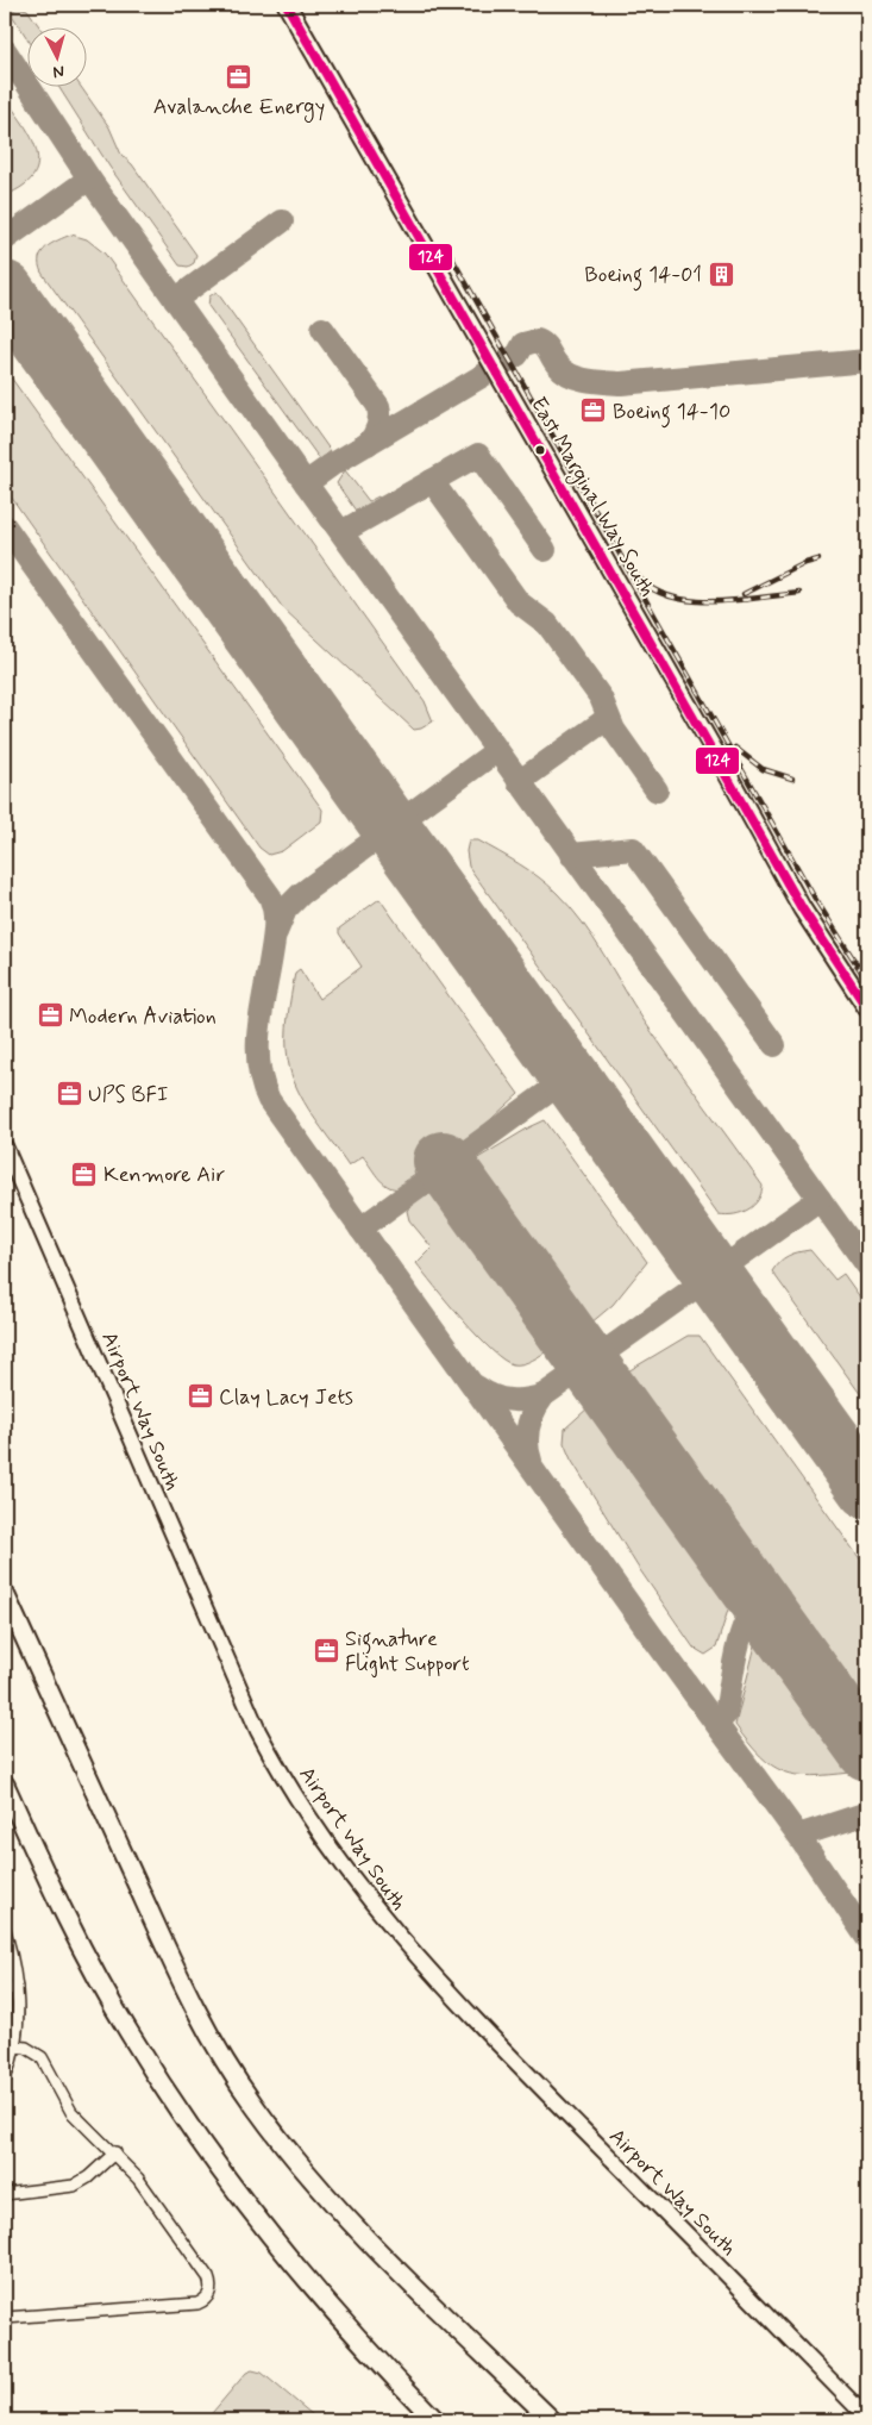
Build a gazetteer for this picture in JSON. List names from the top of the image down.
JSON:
{
  "streets": {
    "main road": ["East Marginal Way South", "Airport Way South"]
  },
  "places": {
    "office": [
      "Avalanche Energy",
      "Boeing 14-10",
      "Modern Aviation",
      "UPS BFI",
      "Kenmore Air",
      "Clay Lacy Jets",
      "Signature Flight Support"
    ],
    "building": ["Boeing 14-01"]
  },
  "lines": ["transit line 124"],
  "north": "bottom"
}
